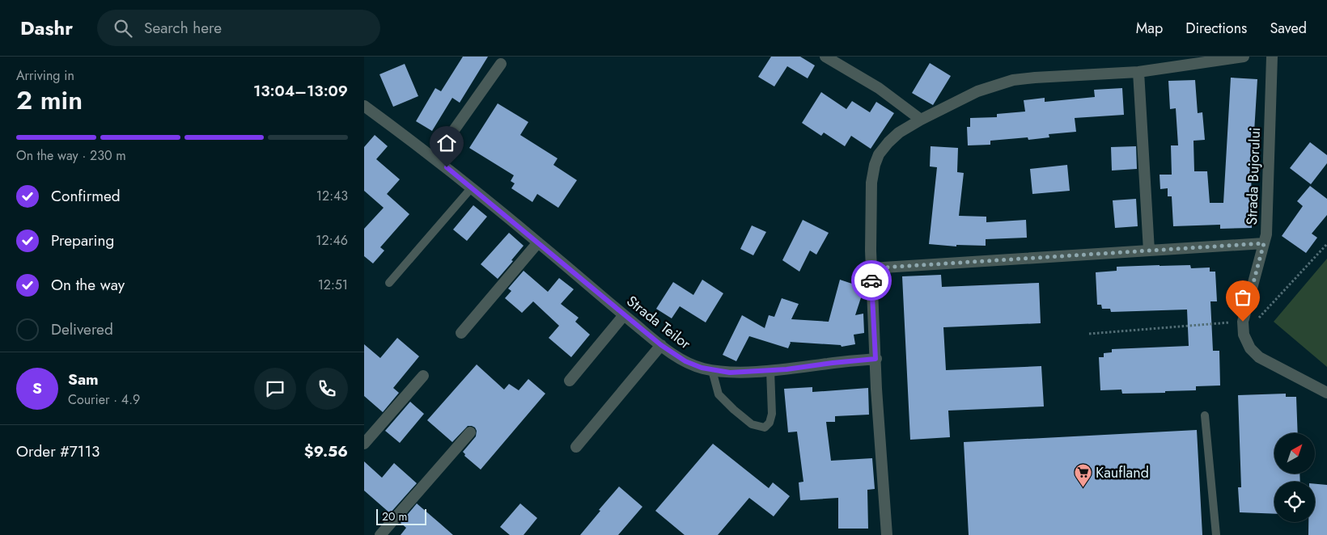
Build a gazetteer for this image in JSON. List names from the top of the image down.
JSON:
{
  "streets": {
    "street": ["Strada Bujorului", "Strada Teilor"]
  },
  "places": {
    "supermarket": ["Kaufland"]
  },
  "scale_bar": "20 m",
  "north": "top right",
  "page": {
    "header": "Dashr",
    "search": "Search here",
    "nav": ["Map", "Directions", "Saved"],
    "heading": ["2 min", "Arriving in", "13:04–13:09"],
    "panel": [
      "Sam",
      "Courier · 4.9",
      "Order #7113",
      "$9.56"
    ],
    "bar": "On the way · 230 m",
    "list": [
      ["Confirmed", "12:43"],
      ["Preparing", "12:46"],
      ["On the way", "12:51"],
      "Delivered"
    ],
    "round": "S",
    "scale": "20 m"
  }
}
